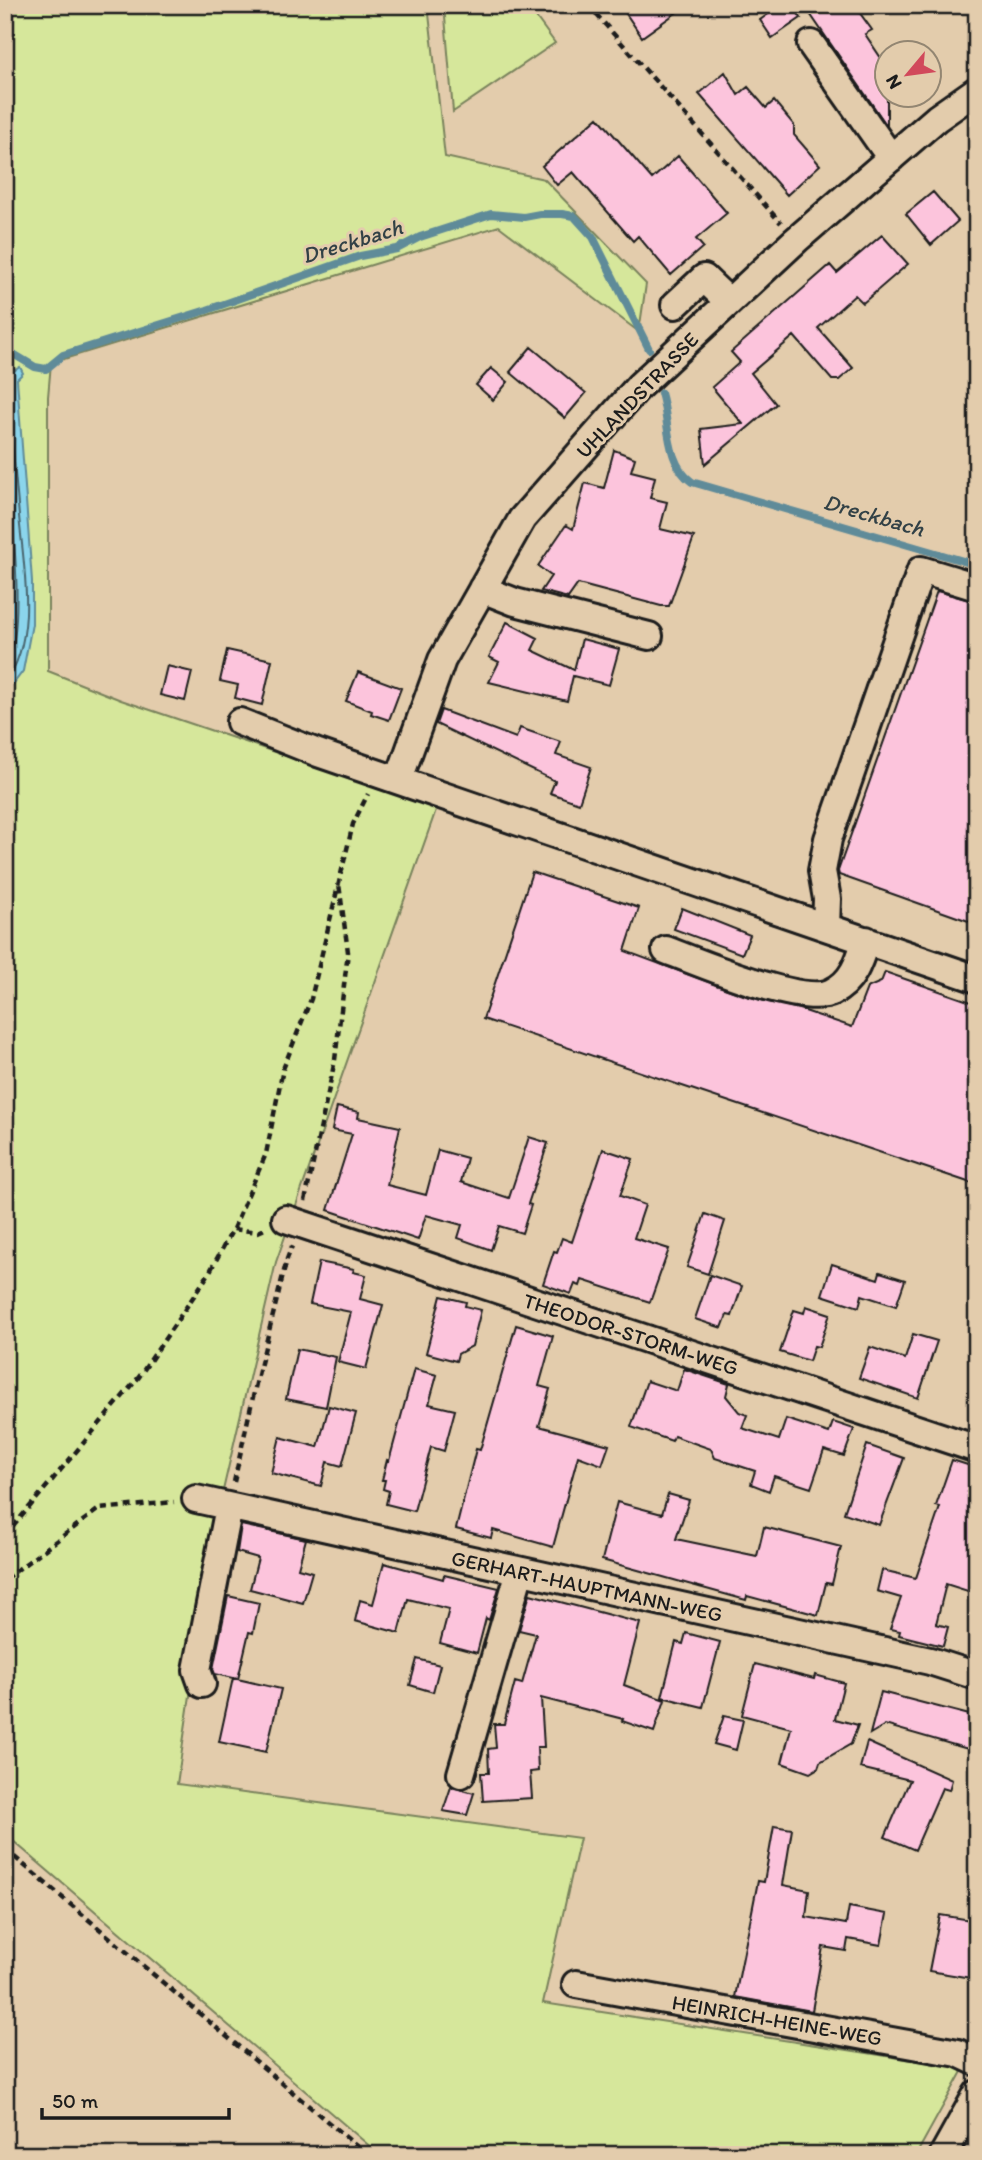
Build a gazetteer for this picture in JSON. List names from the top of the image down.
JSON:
{
  "streets": {
    "street": [
      "UHLANDSTRASSE",
      "THEODOR-STORM-WEG",
      "GERHART-HAUPTMANN-WEG",
      "HEINRICH-HEINE-WEG"
    ]
  },
  "water": ["Dreckbach"],
  "scale_bar": "50 m",
  "north": "bottom left"
}
